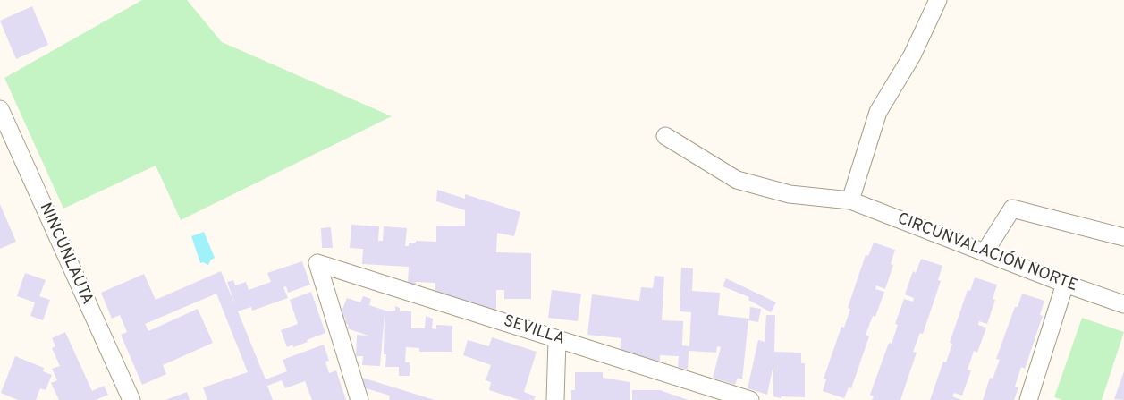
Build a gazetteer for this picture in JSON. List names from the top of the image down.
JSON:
{
  "streets": {
    "street": ["CIRCUNVALACIÓN NORTE", "NINCUNLAUTA", "SEVILLA"]
  }
}
